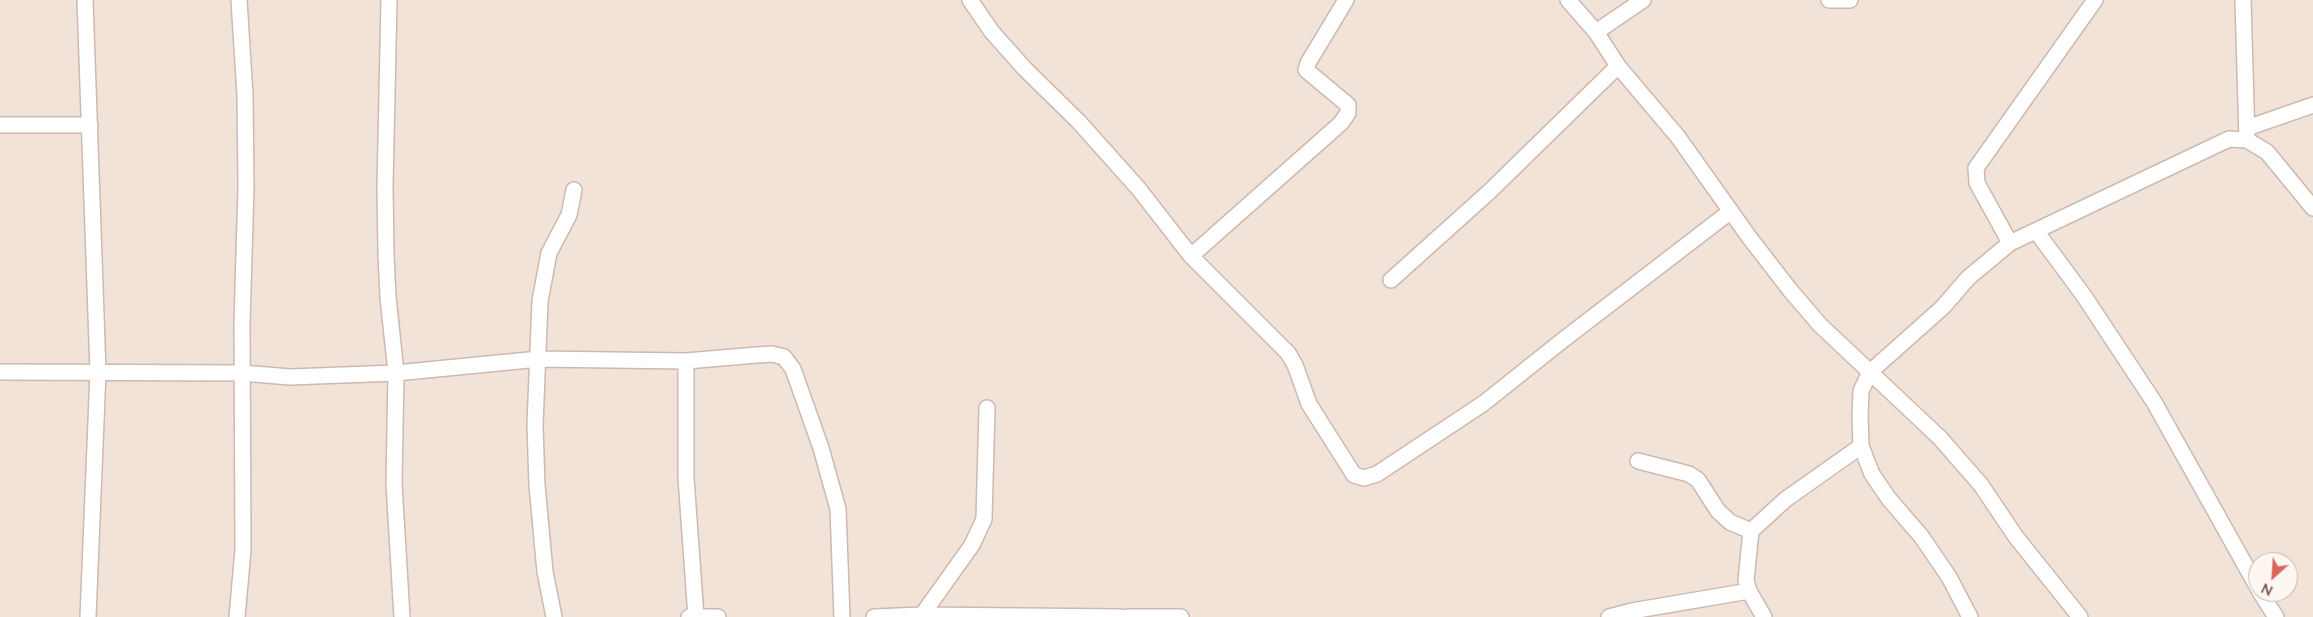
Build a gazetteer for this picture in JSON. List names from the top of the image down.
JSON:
{
  "north": "bottom left"
}
